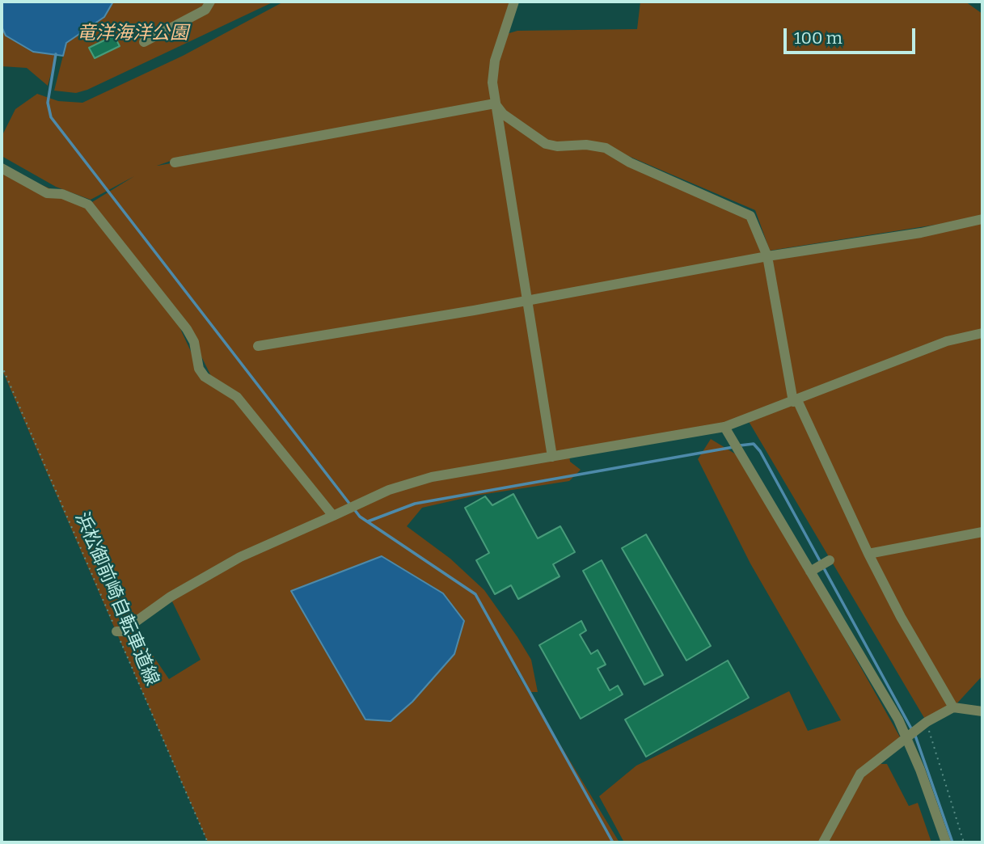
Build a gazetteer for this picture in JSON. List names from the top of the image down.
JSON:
{
  "streets": {
    "path": ["浜松御前崎自転車道線"]
  },
  "parks": ["竜洋海洋公園"],
  "scale_bar": "100 m"
}
